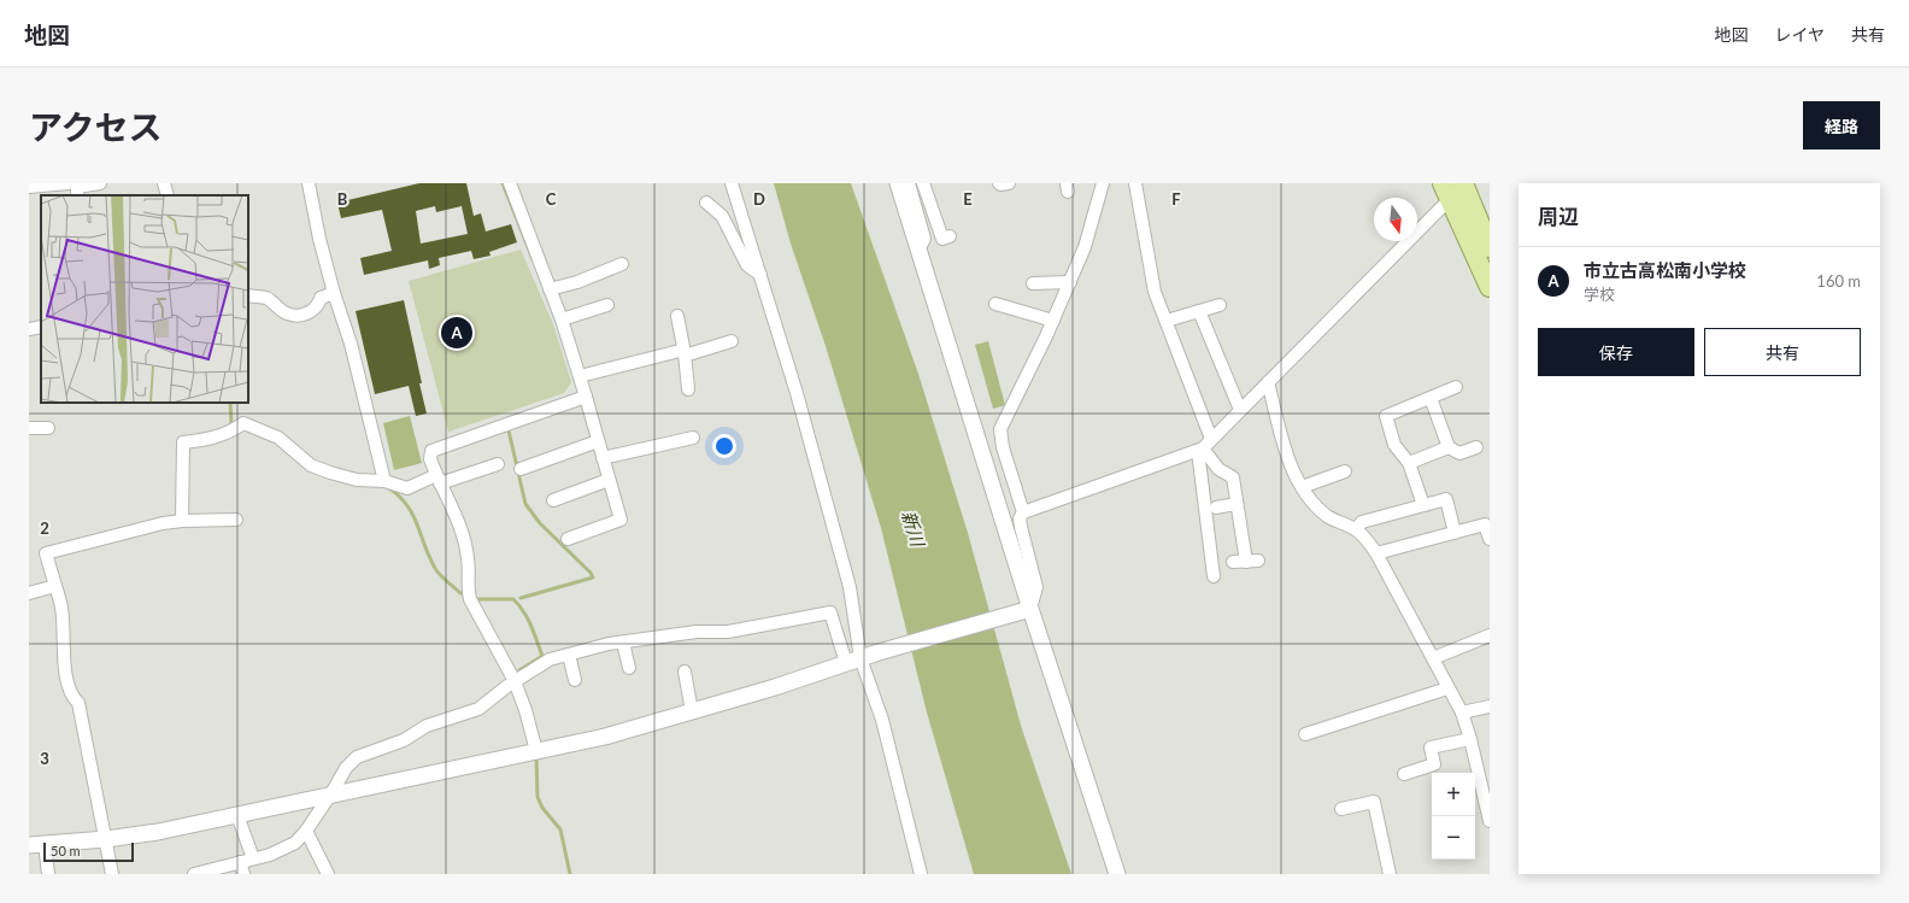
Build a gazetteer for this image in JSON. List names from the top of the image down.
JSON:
{
  "water": ["新川"],
  "scale_bar": "50 m",
  "north": "bottom",
  "page": {
    "header": "地図",
    "nav": ["地図", "レイヤ", "共有"],
    "title": "アクセス",
    "buttons": [
      "経路",
      ["保存", "共有"]
    ],
    "heading": "周辺",
    "list": [
      {
        "mark": "A",
        "name": "市立古高松南小学校",
        "note": "学校",
        "value": "160 m"
      }
    ],
    "pins": "A",
    "map_buttons": ["+", "−"],
    "scale": "50 m"
  },
  "grid": {
    "columns": [
      "B",
      "C",
      "D",
      "E",
      "F"
    ],
    "rows": ["2", "3"]
  }
}
